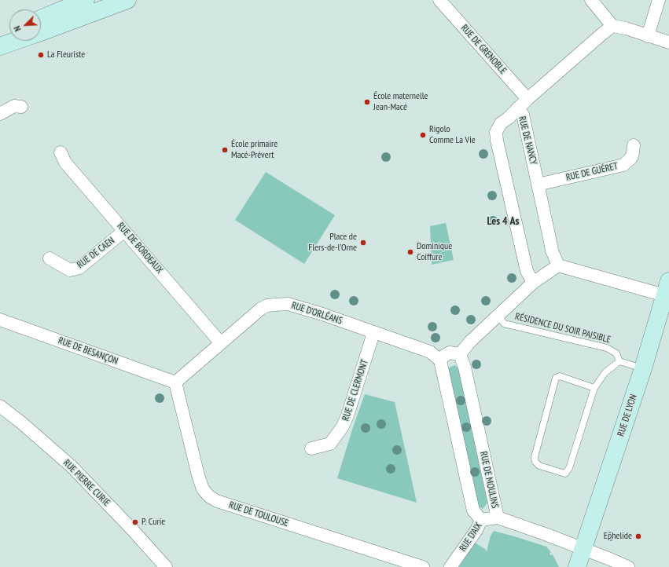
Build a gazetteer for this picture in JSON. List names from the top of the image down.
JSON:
{
  "streets": {
    "street": [
      "RUE DE GRENOBLE",
      "RUE DE NANCY",
      "RUE DE GUÉRET",
      "RUE DE BORDEAUX",
      "RUE DE CAEN",
      "RUE D'ORLÉANS",
      "RUE DE BESANÇON",
      "RUE DE CLERMONT",
      "RUE DE LYON",
      "RUE DE MOULINS",
      "RUE PIERRE CURIE",
      "RUE DE TOULOUSE",
      "RUE D'AIX"
    ],
    "lane": ["RÉSIDENCE DU SOIR PAISIBLE"]
  },
  "crossings": [
    ["RUE DE NANCY", "RUE DE GUÉRET"],
    ["RUE DE BORDEAUX", "RUE DE CAEN"],
    ["RUE DE BORDEAUX", "RUE D'ORLÉANS"],
    ["RUE D'ORLÉANS", "RUE DE BESANÇON"],
    ["RUE D'ORLÉANS", "RUE DE CLERMONT"],
    ["RUE D'ORLÉANS", "RUE DE MOULINS"],
    ["RUE D'ORLÉANS", "RUE DE TOULOUSE"],
    ["RUE DE BESANÇON", "RUE DE TOULOUSE"],
    ["RUE DE LYON", "RUE DE MOULINS"],
    ["RUE DE MOULINS", "RUE D'AIX"]
  ],
  "districts": ["Les 4 As"],
  "places": [
    "La Fleuriste",
    "École maternelle Jean-Macé",
    "Rigolo Comme La Vie",
    "École primaire Macé-Prévert",
    "Place de Flers-de-l’Orne",
    "Dominique Coiffure",
    "P. Curie",
    "Ephelide"
  ],
  "north": "bottom left"
}
